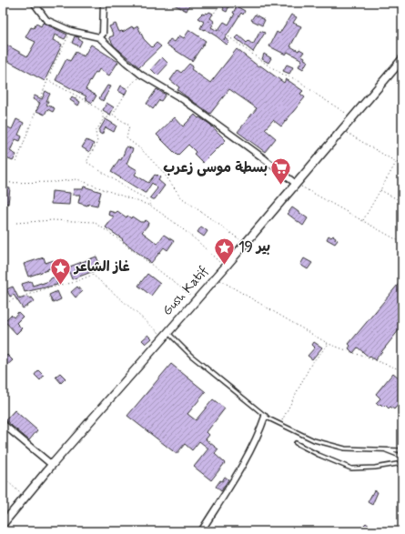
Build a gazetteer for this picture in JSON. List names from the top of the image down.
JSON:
{
  "streets": {
    "main road": ["Gush Katif"]
  },
  "places": {
    "supermarket": ["بسطة موسى زعرب"],
    "place": ["بير 19", "غاز الشاعر"]
  }
}
